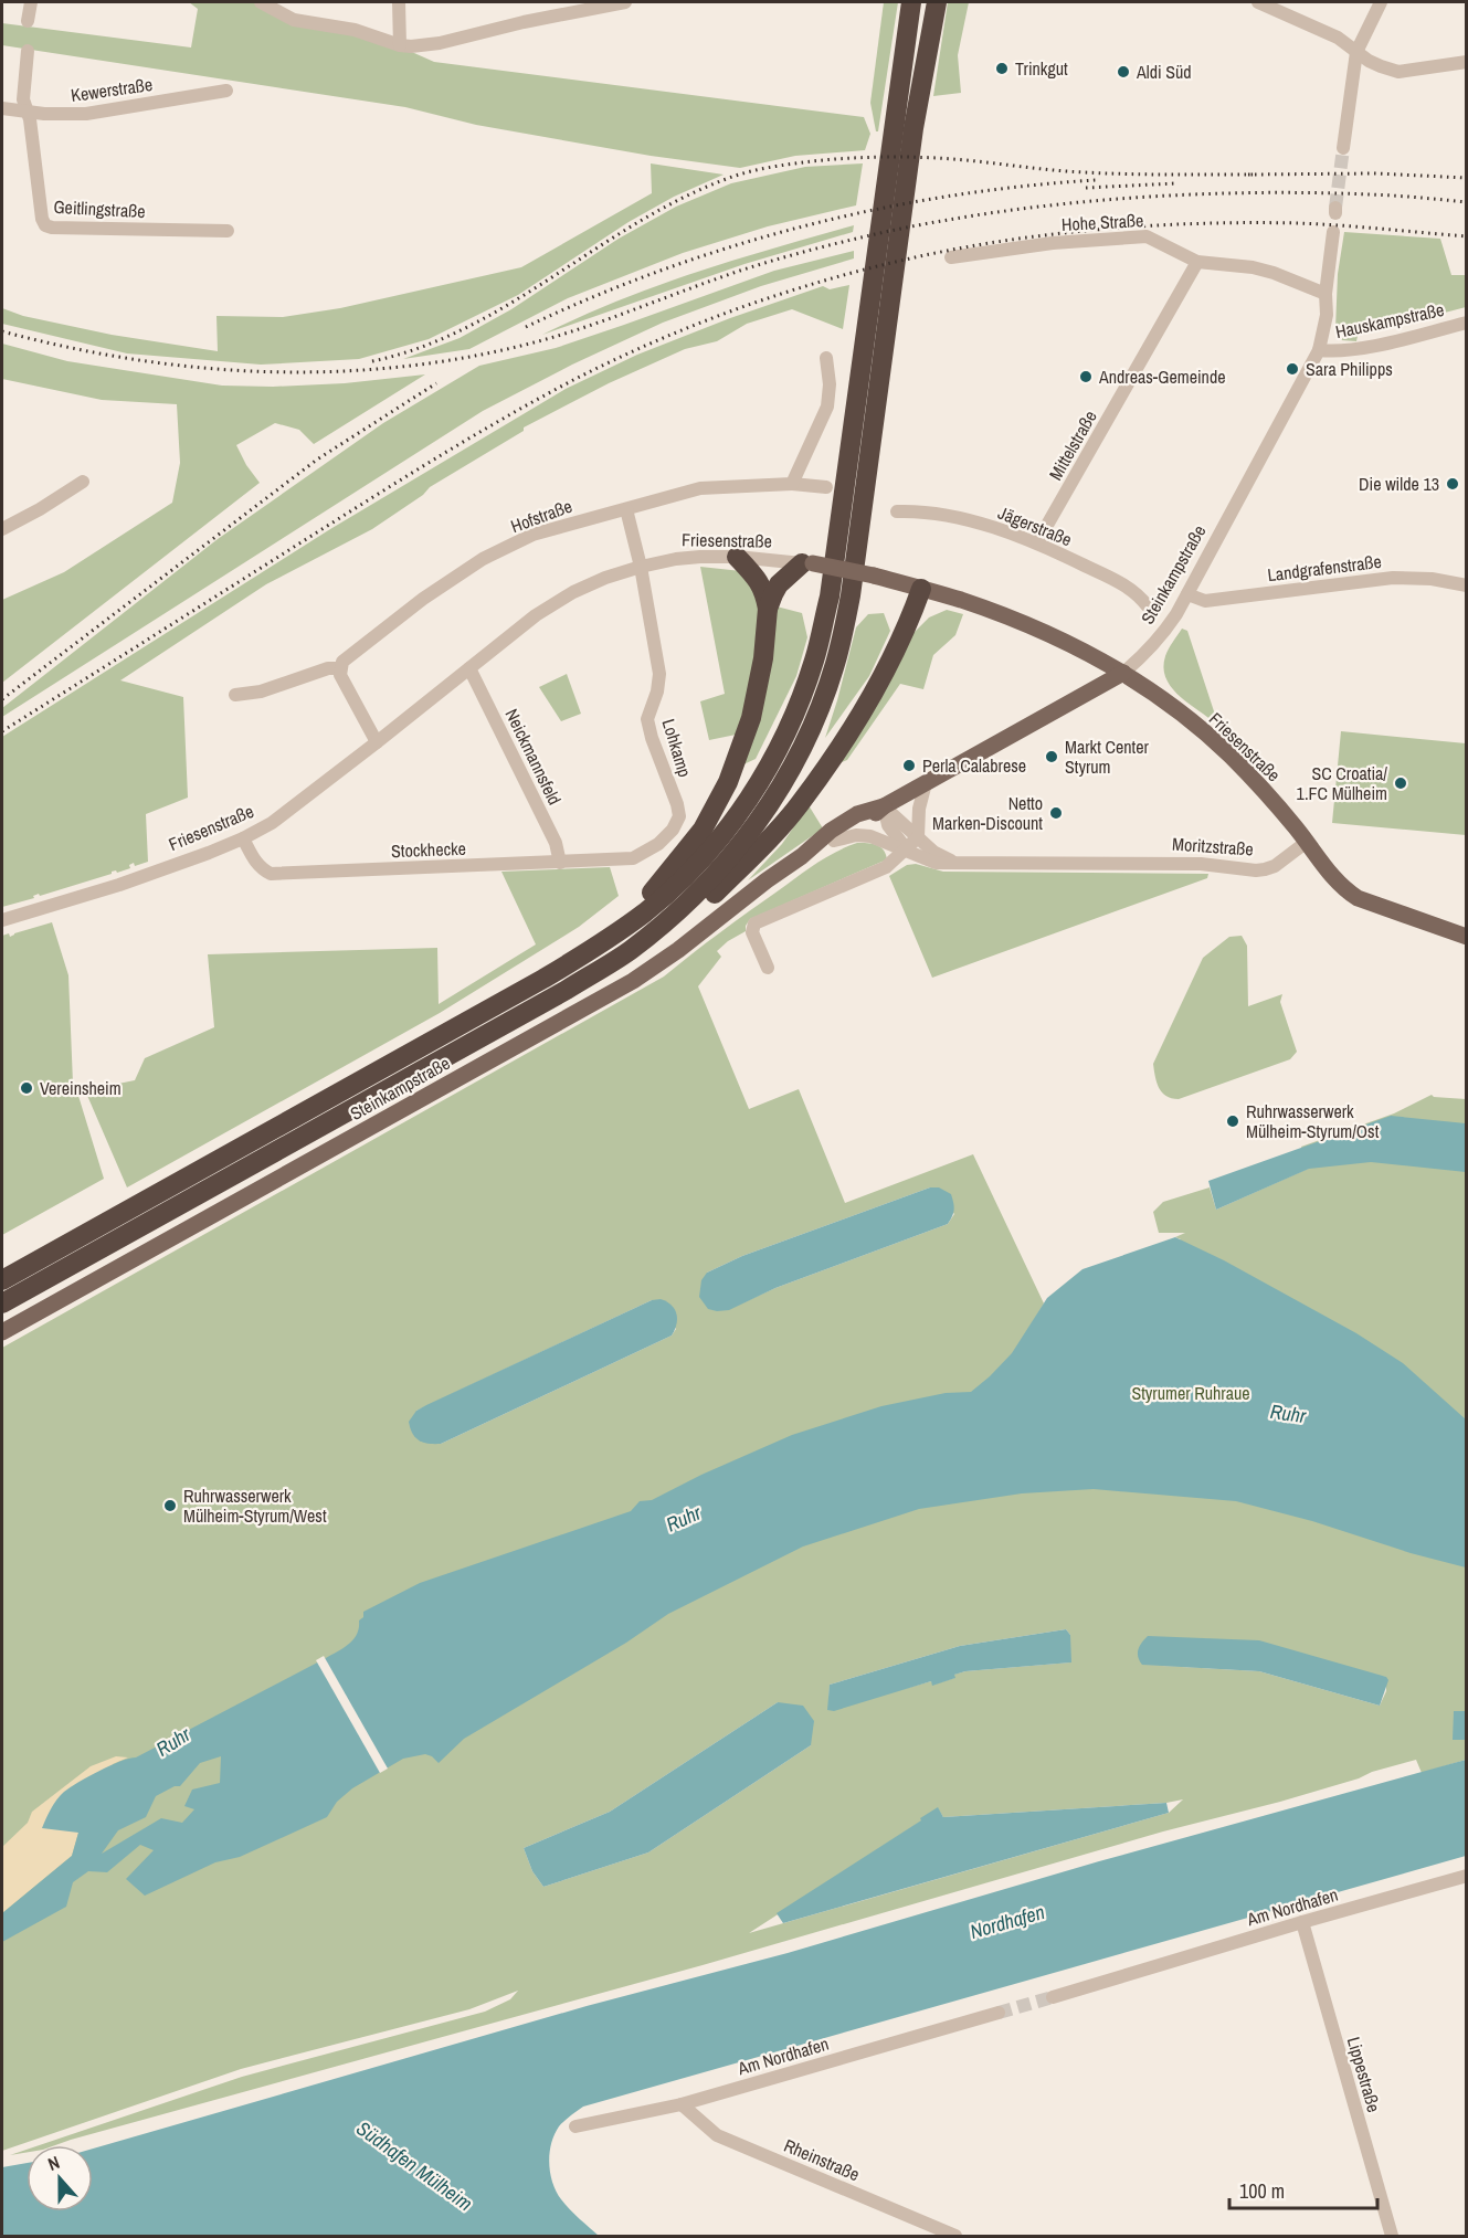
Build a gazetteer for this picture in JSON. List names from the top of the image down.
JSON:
{
  "streets": {
    "main road": ["Friesenstraße", "Steinkampstraße"],
    "street": [
      "Kewerstraße",
      "Geitlingstraße",
      "Hohe Straße",
      "Hauskampstraße",
      "Mittelstraße",
      "Hofstraße",
      "Jägerstraße",
      "Landgrafenstraße",
      "Lohkamp",
      "Neickmannsfeld",
      "Moritzstraße",
      "Stockhecke",
      "Am Nordhafen",
      "Lippestraße",
      "Rheinstraße"
    ]
  },
  "crossings": [
    ["Kewerstraße", "Geitlingstraße"],
    ["Hohe Straße", "Mittelstraße"],
    ["Hohe Straße", "Steinkampstraße"],
    ["Hauskampstraße", "Steinkampstraße"],
    ["Mittelstraße", "Jägerstraße"],
    ["Hofstraße", "Lohkamp"],
    ["Friesenstraße", "Steinkampstraße"],
    ["Friesenstraße", "Lohkamp"],
    ["Friesenstraße", "Neickmannsfeld"],
    ["Friesenstraße", "Moritzstraße"],
    ["Friesenstraße", "Stockhecke"],
    ["Landgrafenstraße", "Steinkampstraße"],
    ["Steinkampstraße", "Moritzstraße"],
    ["Lohkamp", "Stockhecke"],
    ["Neickmannsfeld", "Stockhecke"],
    ["Am Nordhafen", "Lippestraße"],
    ["Am Nordhafen", "Rheinstraße"]
  ],
  "water": ["Ruhr", "Nordhafen", "Südhafen Mülheim"],
  "parks": ["Styrumer Ruhraue"],
  "places": [
    "Trinkgut",
    "Aldi Süd",
    "Sara Philipps",
    "Andreas-Gemeinde",
    "Die wilde 13",
    "Markt Center Styrum",
    "Perla Calabrese",
    "SC Croatia/ 1.FC Mülheim",
    "Netto Marken-Discount",
    "Vereinsheim",
    "Ruhrwasserwerk Mülheim-Styrum/Ost",
    "Ruhrwasserwerk Mülheim-Styrum/West"
  ],
  "scale_bar": "100 m",
  "north": "top"
}
